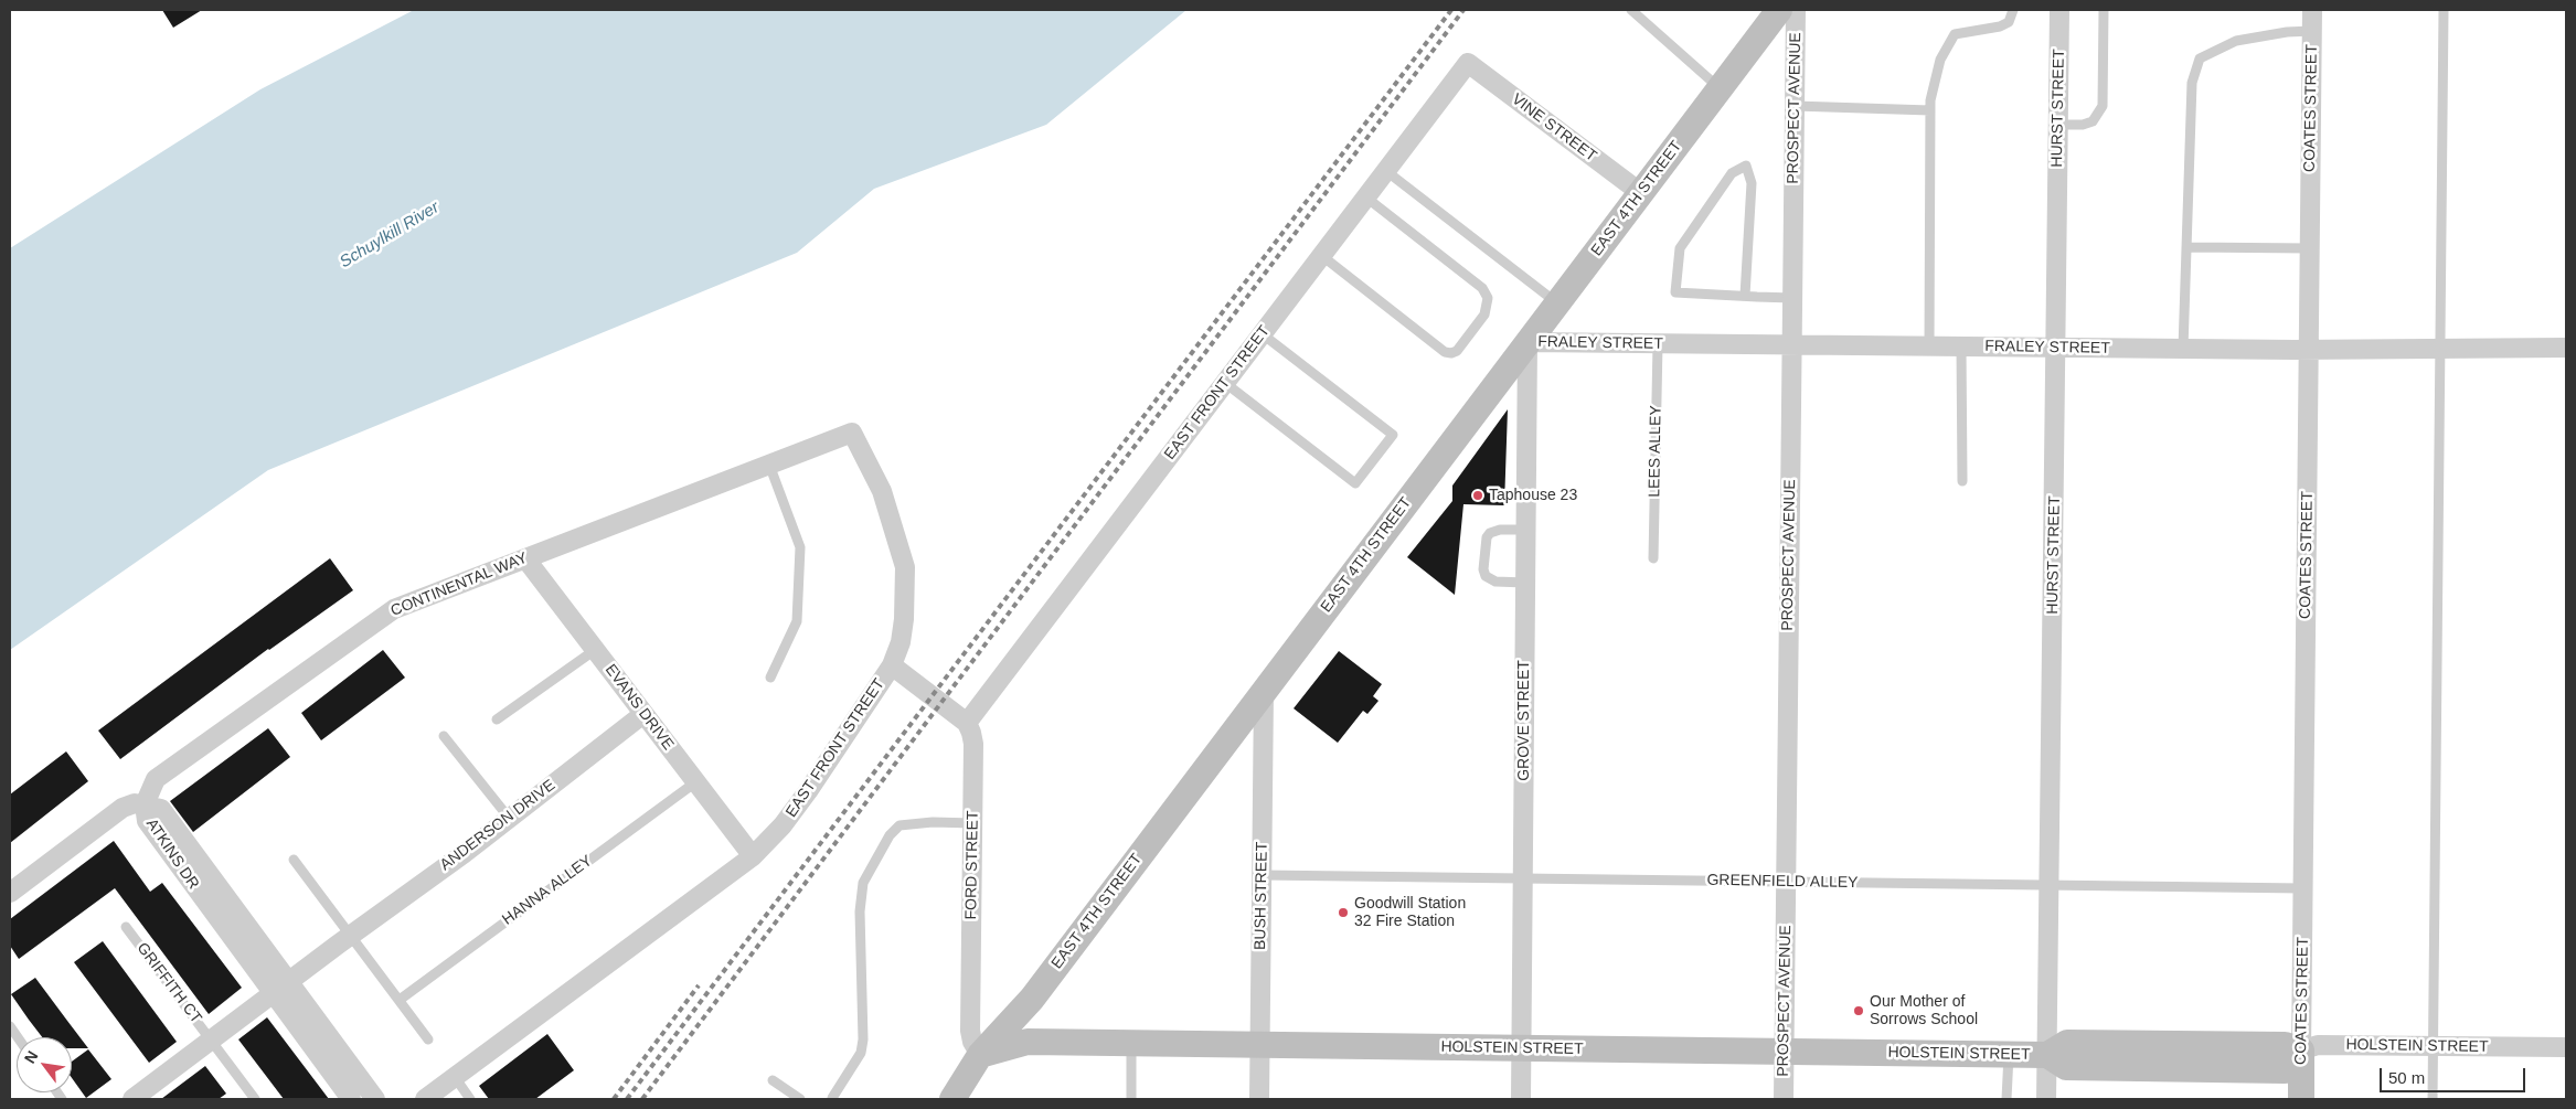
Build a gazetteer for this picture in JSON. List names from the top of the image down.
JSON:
{
  "streets": {
    "street": [
      "PROSPECT AVENUE",
      "HURST STREET",
      "COATES STREET",
      "VINE STREET",
      "EAST 4TH STREET",
      "FRALEY STREET",
      "EAST FRONT STREET",
      "CONTINENTAL WAY",
      "EVANS DRIVE",
      "GROVE STREET",
      "ANDERSON DRIVE",
      "ATKINS DR",
      "FORD STREET",
      "BUSH STREET",
      "HOLSTEIN STREET"
    ],
    "lane": [
      "LEES ALLEY",
      "GREENFIELD ALLEY",
      "HANNA ALLEY",
      "GRIFFITH CT"
    ]
  },
  "crossings": [
    ["PROSPECT AVENUE", "FRALEY STREET"],
    ["PROSPECT AVENUE", "GREENFIELD ALLEY"],
    ["PROSPECT AVENUE", "HOLSTEIN STREET"],
    ["HURST STREET", "FRALEY STREET"],
    ["HURST STREET", "GREENFIELD ALLEY"],
    ["HURST STREET", "HOLSTEIN STREET"],
    ["COATES STREET", "FRALEY STREET"],
    ["COATES STREET", "GREENFIELD ALLEY"],
    ["COATES STREET", "HOLSTEIN STREET"],
    ["VINE STREET", "EAST 4TH STREET"],
    ["VINE STREET", "EAST FRONT STREET"],
    ["EAST 4TH STREET", "FRALEY STREET"],
    ["EAST 4TH STREET", "GROVE STREET"],
    ["EAST 4TH STREET", "FORD STREET"],
    ["EAST 4TH STREET", "BUSH STREET"],
    ["EAST 4TH STREET", "HOLSTEIN STREET"],
    ["FRALEY STREET", "LEES ALLEY"],
    ["FRALEY STREET", "GROVE STREET"],
    ["EAST FRONT STREET", "CONTINENTAL WAY"],
    ["EAST FRONT STREET", "EVANS DRIVE"],
    ["EAST FRONT STREET", "FORD STREET"],
    ["CONTINENTAL WAY", "EVANS DRIVE"],
    ["CONTINENTAL WAY", "ATKINS DR"],
    ["EVANS DRIVE", "ANDERSON DRIVE"],
    ["EVANS DRIVE", "HANNA ALLEY"],
    ["GROVE STREET", "GREENFIELD ALLEY"],
    ["GROVE STREET", "HOLSTEIN STREET"],
    ["ANDERSON DRIVE", "ATKINS DR"],
    ["FORD STREET", "HOLSTEIN STREET"],
    ["GREENFIELD ALLEY", "BUSH STREET"],
    ["BUSH STREET", "HOLSTEIN STREET"]
  ],
  "water": ["Schuylkill River"],
  "places": ["Taphouse 23", "Goodwill Station 32 Fire Station", "Our Mother of Sorrows School"],
  "scale_bar": "50 m",
  "north": "top left"
}
